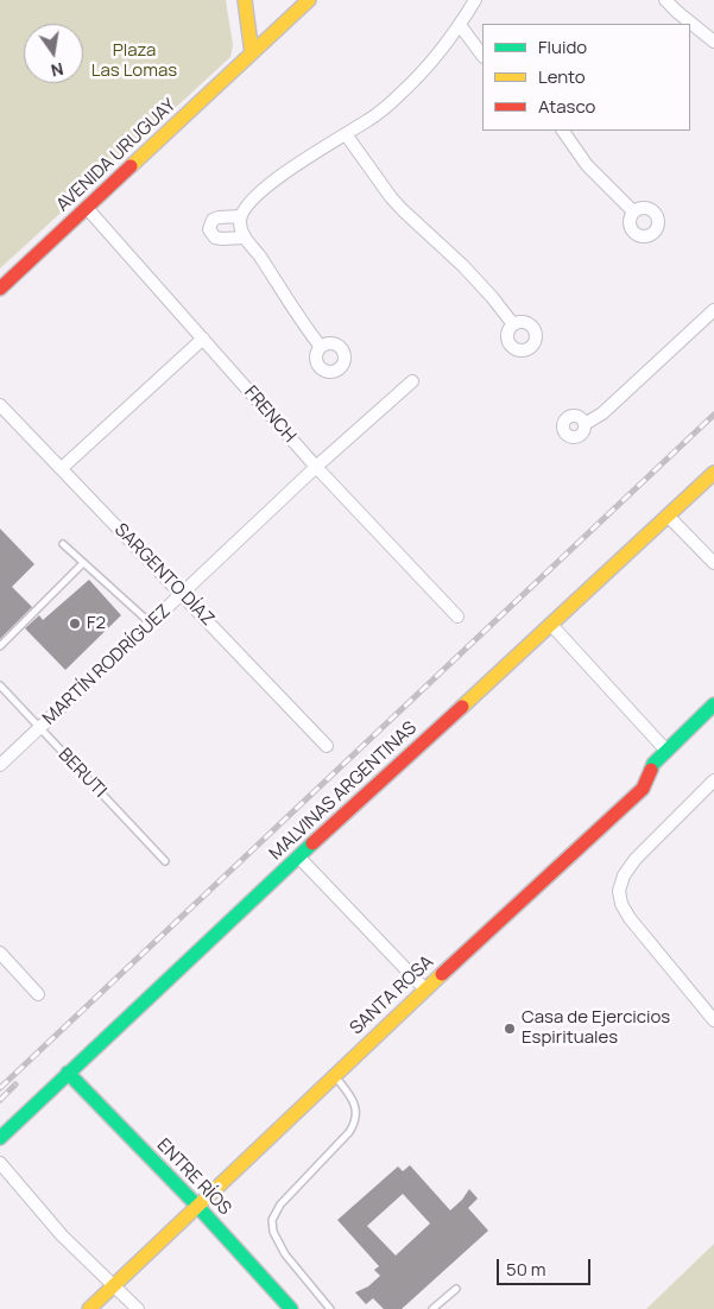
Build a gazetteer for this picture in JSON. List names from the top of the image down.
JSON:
{
  "streets": {
    "street": [
      "AVENIDA URUGUAY",
      "FRENCH",
      "SARGENTO DÍAZ",
      "MARTÍN RODRÍGUEZ",
      "MALVINAS ARGENTINAS",
      "SANTA ROSA",
      "ENTRE RÍOS"
    ],
    "lane": ["BERUTI"]
  },
  "crossings": [
    ["AVENIDA URUGUAY", "FRENCH"],
    ["FRENCH", "MARTÍN RODRÍGUEZ"],
    ["SARGENTO DÍAZ", "MARTÍN RODRÍGUEZ"],
    ["MARTÍN RODRÍGUEZ", "BERUTI"],
    ["MALVINAS ARGENTINAS", "ENTRE RÍOS"],
    ["SANTA ROSA", "ENTRE RÍOS"]
  ],
  "parks": ["Plaza Las Lomas"],
  "places": ["F2", "Casa de Ejercicios Espirituales"],
  "legend": ["Fluido", "Lento", "Atasco"],
  "scale_bar": "50 m",
  "north": "bottom"
}
